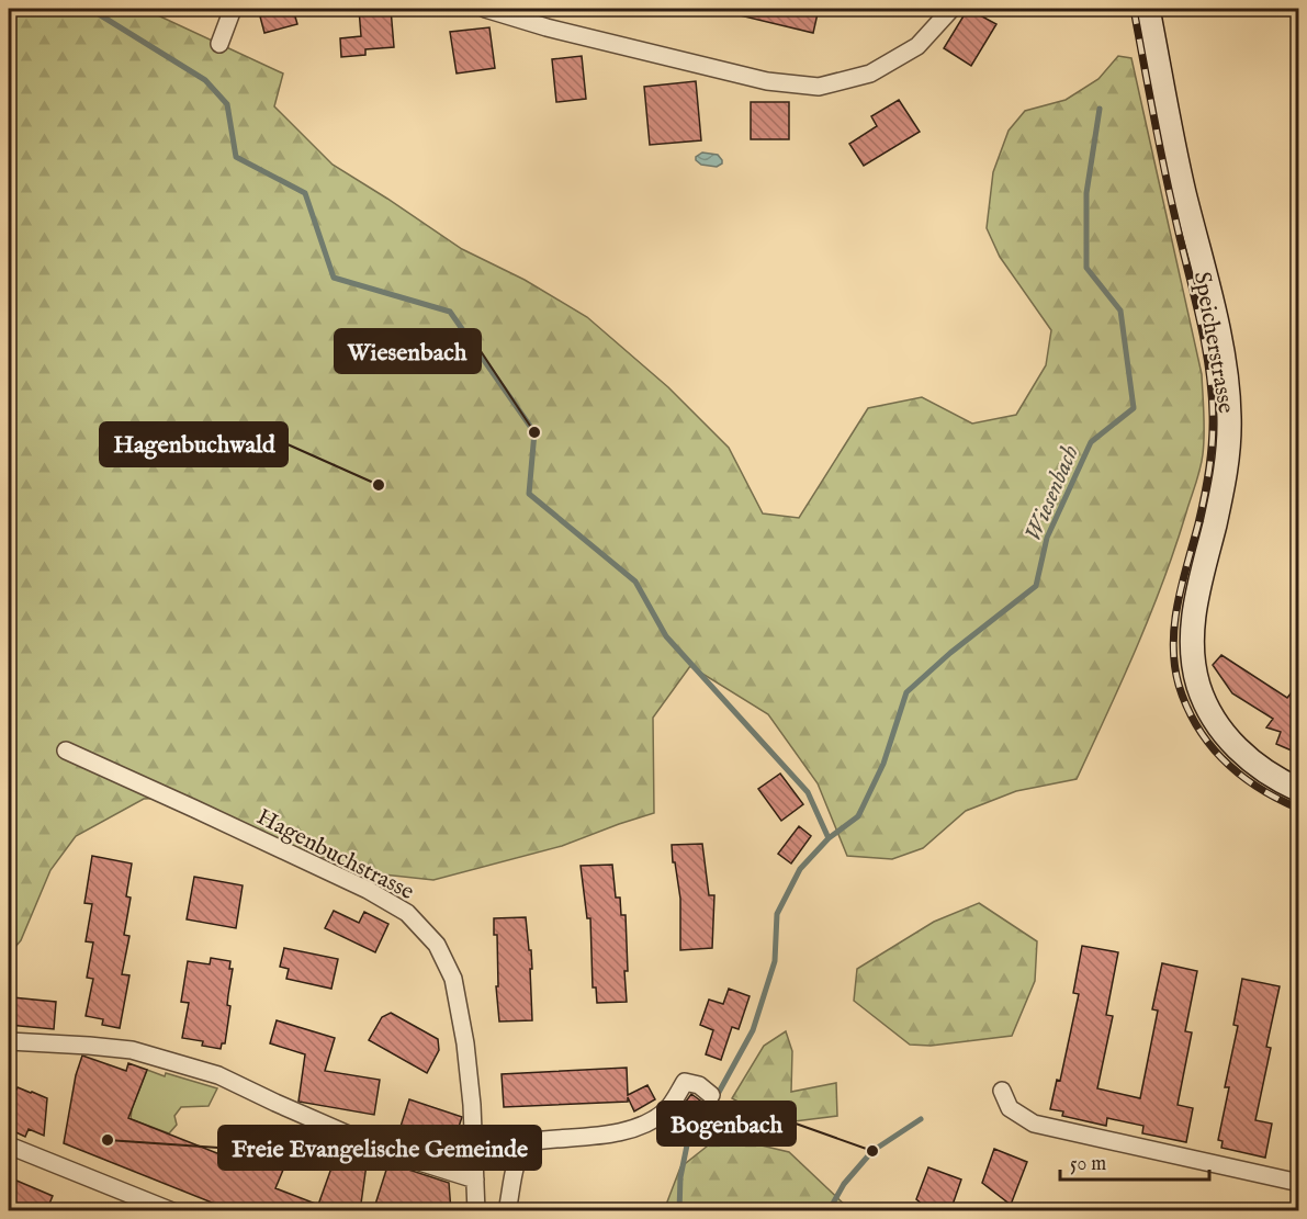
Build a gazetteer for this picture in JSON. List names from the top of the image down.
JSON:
{
  "streets": {
    "main road": ["Speicherstrasse"],
    "street": ["Hagenbuchstrasse"]
  },
  "water": ["Wiesenbach"],
  "places": [
    "Wiesenbach",
    "Hagenbuchwald",
    "Freie Evangelische Gemeinde",
    "Bogenbach"
  ],
  "scale_bar": "50 m"
}
